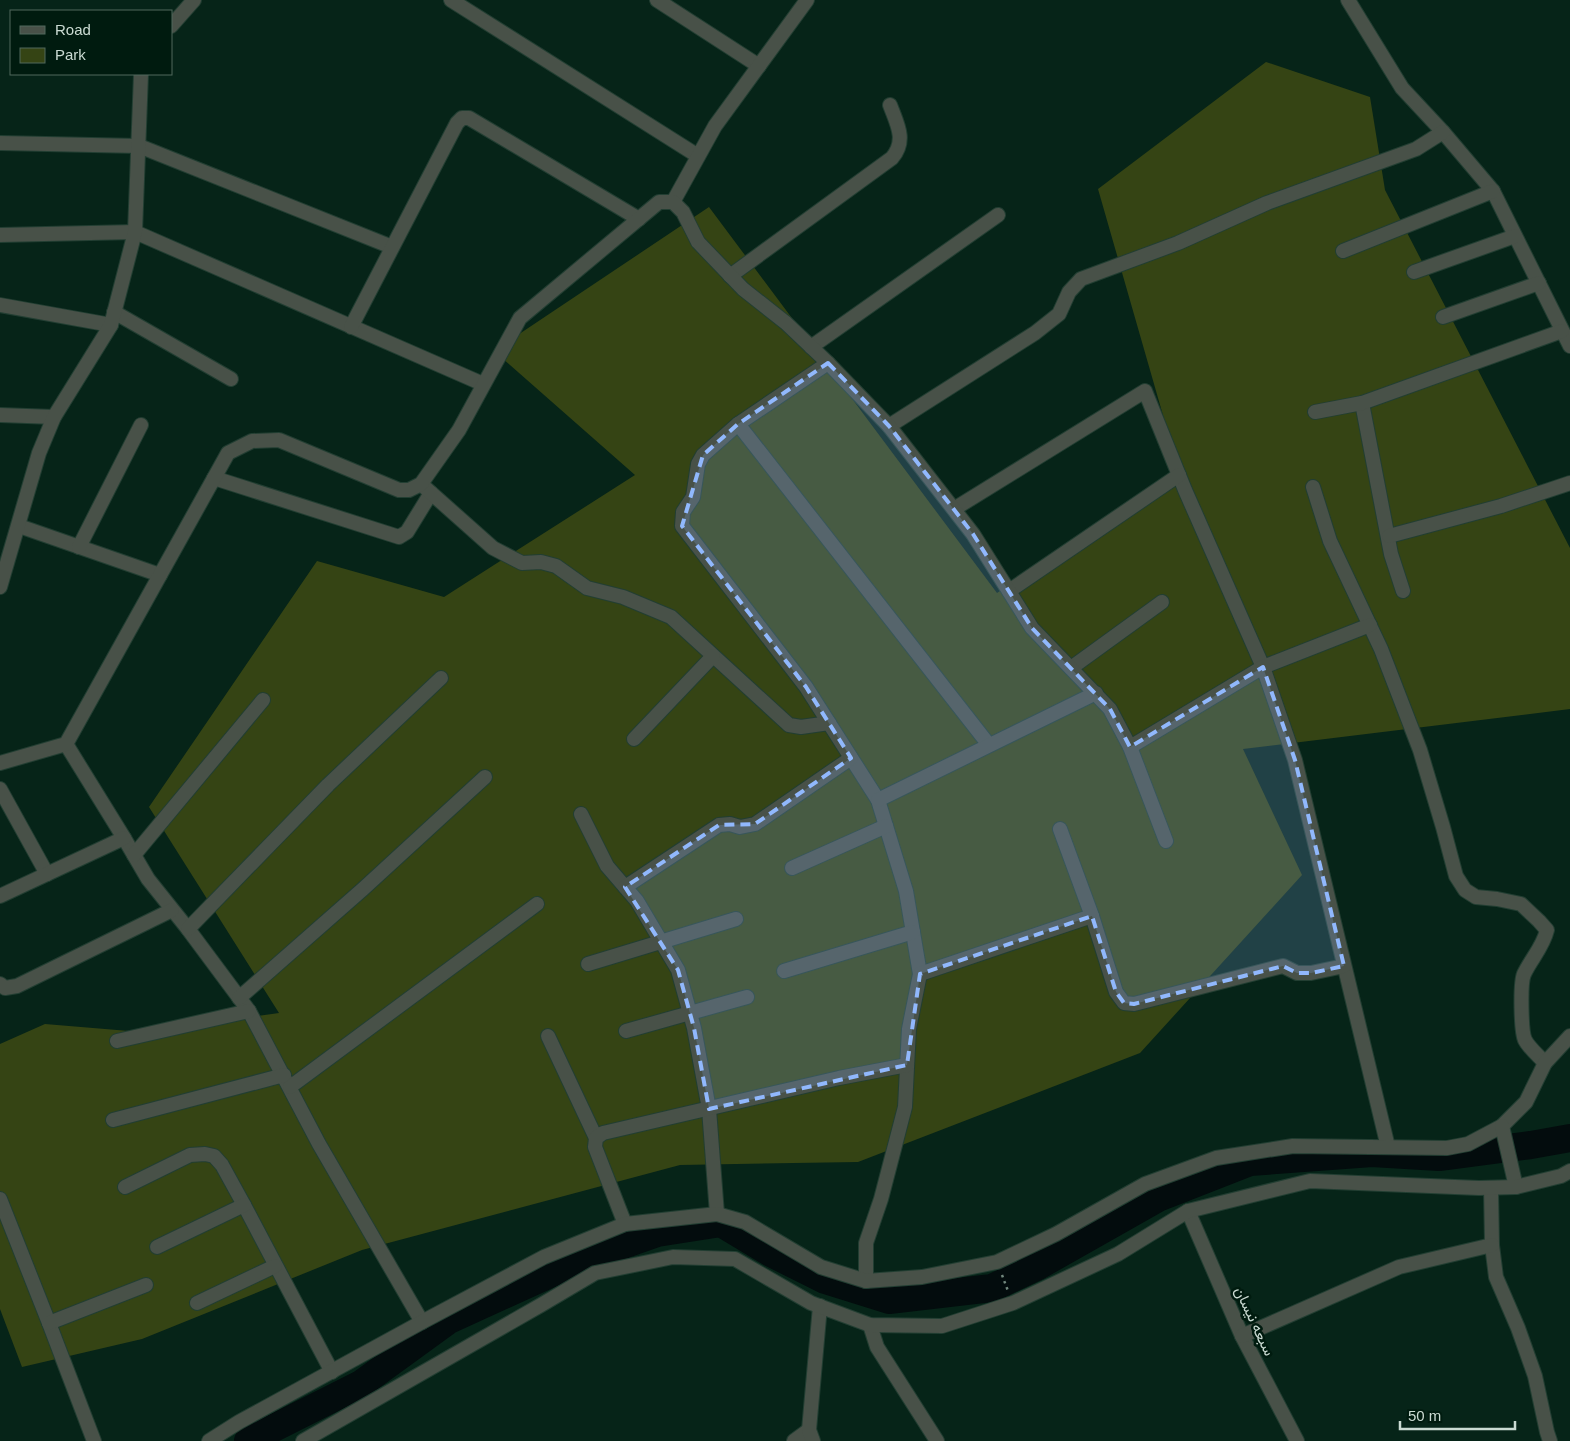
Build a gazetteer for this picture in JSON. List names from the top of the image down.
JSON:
{
  "streets": {
    "street": ["سبعه نيسان"]
  },
  "legend": ["Road", "Park"],
  "scale_bar": "50 m"
}
